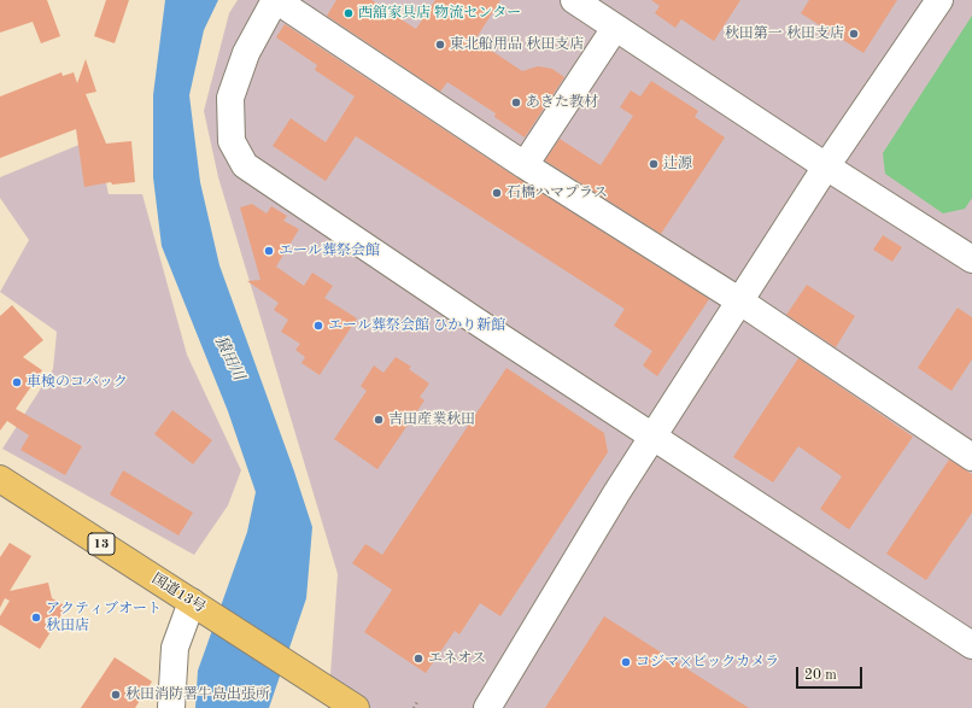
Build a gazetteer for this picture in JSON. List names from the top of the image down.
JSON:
{
  "streets": {
    "highway": ["13", "国道13号"]
  },
  "water": ["猿田川"],
  "places": [
    "西舘家具店 物流センター",
    "秋田第一 秋田支店",
    "東北船用品 秋田支店",
    "あきた教材",
    "辻源",
    "石橋ハマプラス",
    "エール葬祭会館",
    "エール葬祭会館 ひかり新館",
    "車検のコバック",
    "吉田産業秋田",
    "アクティブオート 秋田店",
    "エネオス",
    "コジマ×ビックカメラ",
    "秋田消防署牛島出張所"
  ],
  "scale_bar": "20 m"
}
